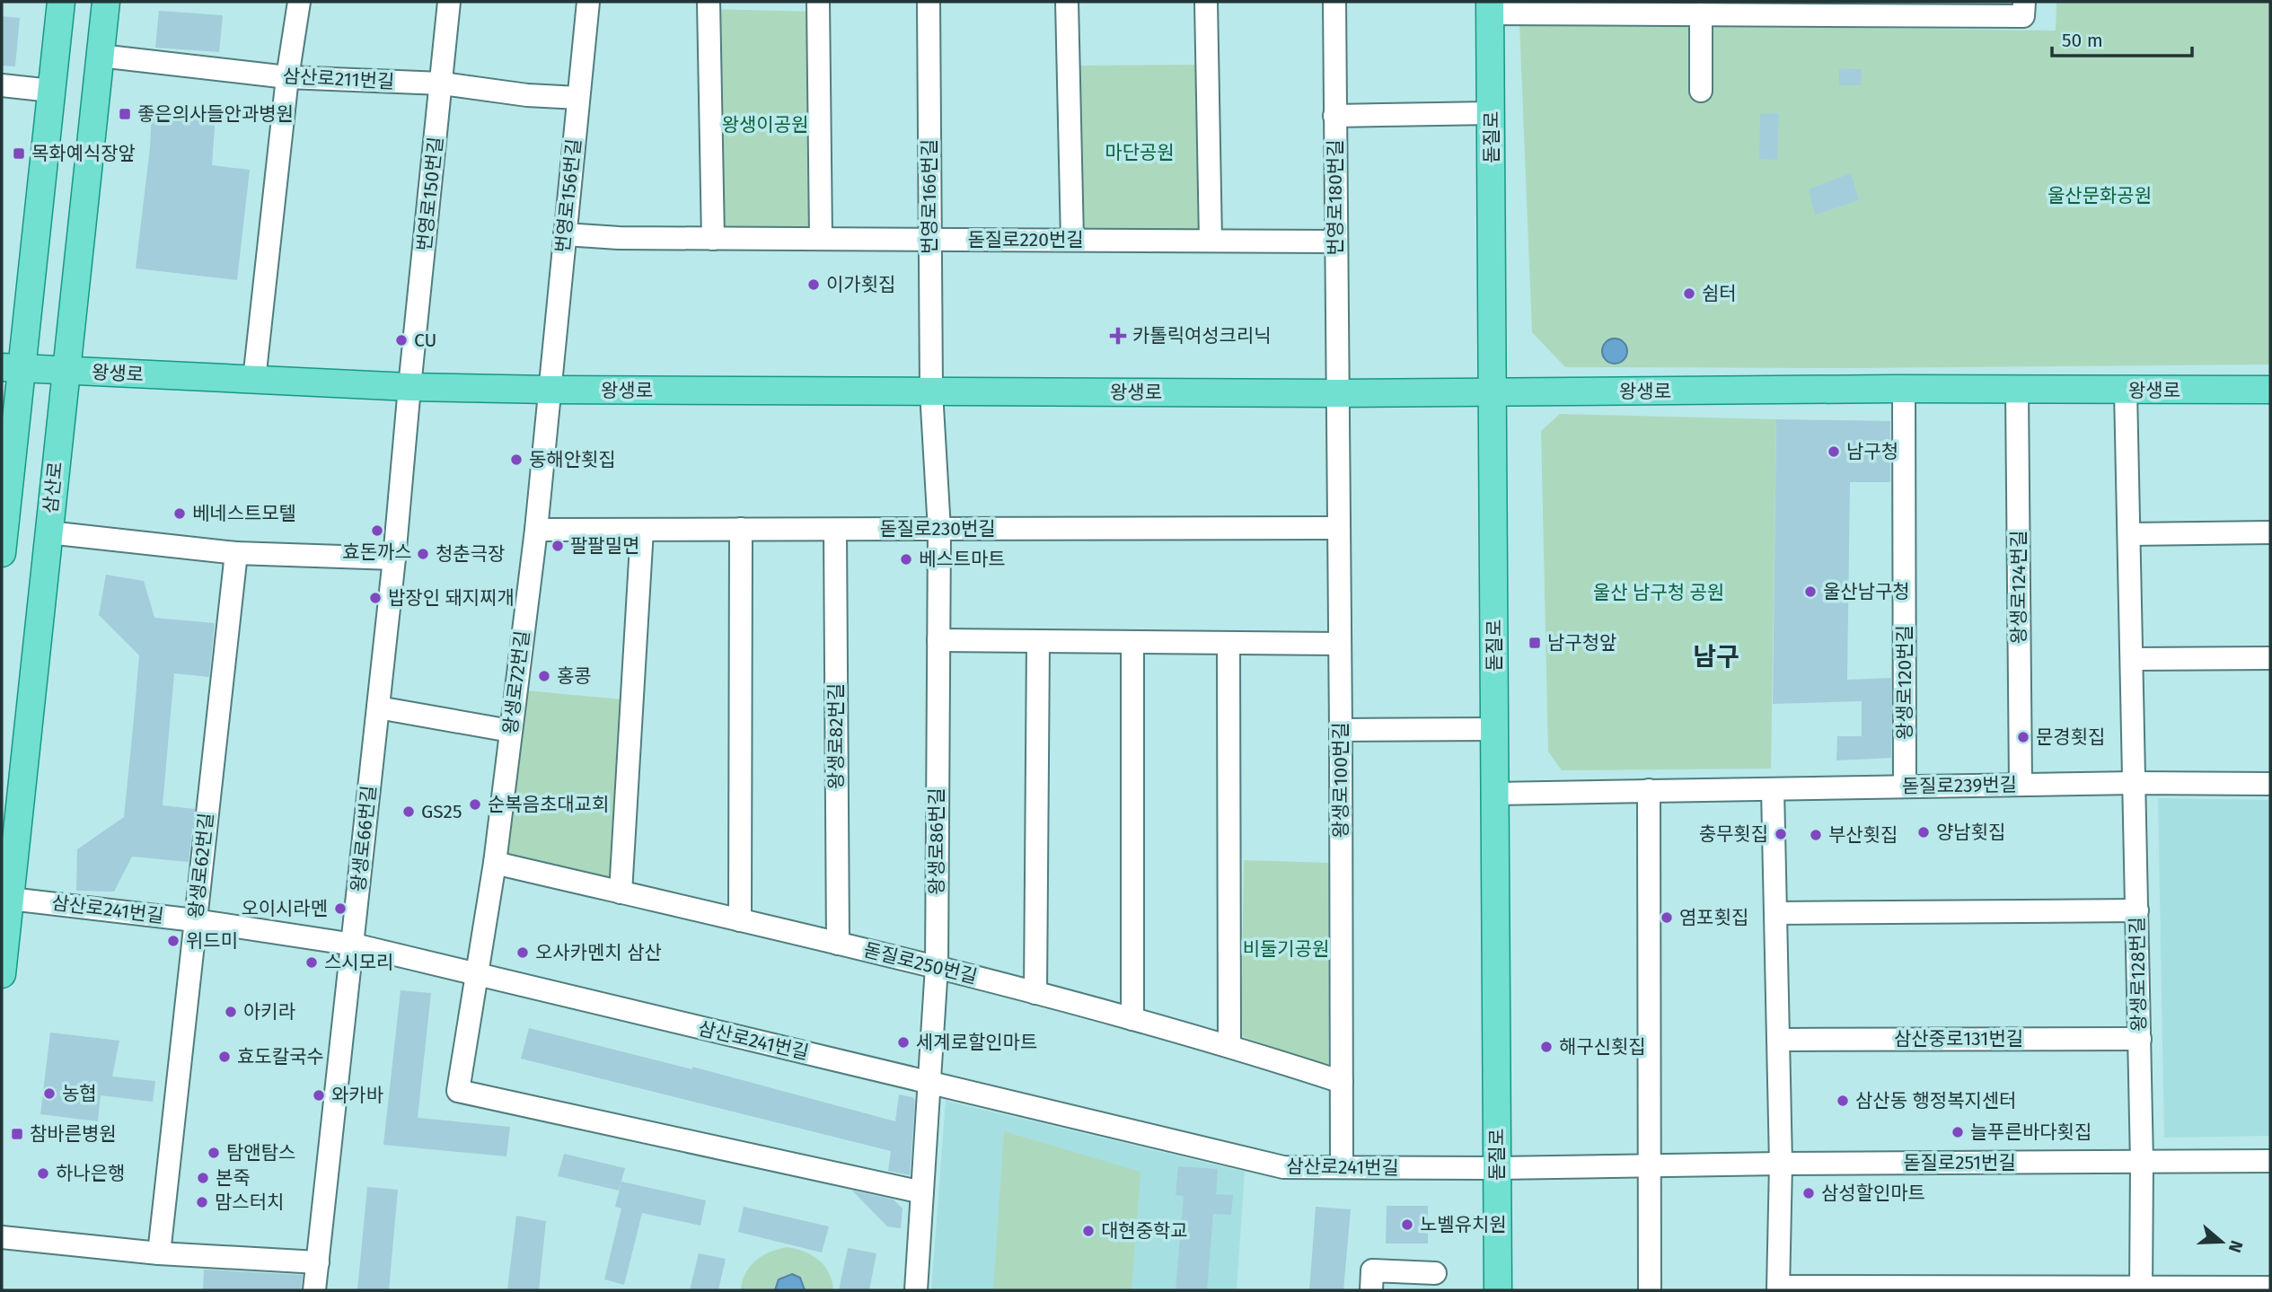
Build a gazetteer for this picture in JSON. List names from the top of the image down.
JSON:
{
  "streets": {
    "main road": ["돋질로", "왕생로", "삼산로"],
    "street": [
      "삼산로211번길",
      "번영로150번길",
      "번영로156번길",
      "번영로166번길",
      "번영로180번길",
      "돋질로220번길",
      "돋질로230번길",
      "왕생로124번길",
      "왕생로72번길",
      "왕생로120번길",
      "왕생로82번길",
      "왕생로100번길",
      "돋질로239번길",
      "왕생로66번길",
      "왕생로86번길",
      "왕생로62번길",
      "삼산로241번길",
      "돋질로250번길",
      "왕생로128번길",
      "삼산중로131번길",
      "돋질로251번길"
    ]
  },
  "crossings": [
    ["삼산로211번길", "번영로150번길"],
    ["삼산로211번길", "번영로156번길"],
    ["삼산로211번길", "삼산로"],
    ["돋질로", "왕생로"],
    ["돋질로", "돋질로239번길"],
    ["돋질로", "삼산로241번길"],
    ["돋질로", "돋질로251번길"],
    ["번영로150번길", "왕생로"],
    ["번영로150번길", "왕생로66번길"],
    ["번영로156번길", "돋질로220번길"],
    ["번영로156번길", "왕생로"],
    ["번영로156번길", "왕생로72번길"],
    ["번영로166번길", "돋질로220번길"],
    ["번영로166번길", "왕생로"],
    ["번영로166번길", "왕생로86번길"],
    ["번영로180번길", "돋질로220번길"],
    ["번영로180번길", "왕생로"],
    ["번영로180번길", "왕생로100번길"],
    ["왕생로", "삼산로"],
    ["왕생로", "왕생로124번길"],
    ["왕생로", "왕생로72번길"],
    ["왕생로", "왕생로120번길"],
    ["왕생로", "왕생로100번길"],
    ["왕생로", "왕생로66번길"],
    ["왕생로", "왕생로86번길"],
    ["왕생로", "왕생로128번길"],
    ["삼산로", "삼산로241번길"],
    ["돋질로230번길", "왕생로72번길"],
    ["돋질로230번길", "왕생로82번길"],
    ["돋질로230번길", "왕생로100번길"],
    ["돋질로230번길", "왕생로86번길"],
    ["왕생로124번길", "돋질로239번길"],
    ["왕생로72번길", "왕생로86번길"],
    ["왕생로72번길", "삼산로241번길"],
    ["왕생로72번길", "돋질로250번길"],
    ["왕생로120번길", "돋질로239번길"],
    ["왕생로82번길", "돋질로250번길"],
    ["왕생로100번길", "삼산로241번길"],
    ["왕생로100번길", "돋질로250번길"],
    ["돋질로239번길", "왕생로128번길"],
    ["왕생로66번길", "삼산로241번길"],
    ["왕생로86번길", "삼산로241번길"],
    ["왕생로86번길", "돋질로250번길"],
    ["왕생로62번길", "삼산로241번길"],
    ["삼산로241번길", "돋질로251번길"],
    ["왕생로128번길", "삼산중로131번길"],
    ["왕생로128번길", "돋질로251번길"]
  ],
  "districts": ["남구"],
  "parks": [
    "왕생이공원",
    "마단공원",
    "울산문화공원",
    "울산 남구청 공원",
    "비둘기공원"
  ],
  "places": {
    "transit": [
      "좋은의사들안과병원",
      "목화예식장앞",
      "남구청앞",
      "참바른병원"
    ],
    "other": [
      "이가횟집",
      "쉼터",
      "CU",
      "남구청",
      "동해안횟집",
      "베네스트모텔",
      "효돈까스",
      "팔팔밀면",
      "청춘극장",
      "베스트마트",
      "울산남구청",
      "밥장인 돼지찌개",
      "홍콩",
      "문경횟집",
      "순복음초대교회",
      "GS25",
      "양남횟집",
      "충무횟집",
      "부산횟집",
      "오이시라멘",
      "염포횟집",
      "위드미",
      "오사카멘치 삼산",
      "스시모리",
      "아키라",
      "세계로할인마트",
      "해구신횟집",
      "효도칼국수",
      "농협",
      "와카바",
      "삼산동 행정복지센터",
      "늘푸른바다횟집",
      "탐앤탐스",
      "하나은행",
      "본죽",
      "삼성할인마트",
      "맘스터치",
      "노벨유치원",
      "대현중학교"
    ],
    "health": ["카톨릭여성크리닉"]
  },
  "scale_bar": "50 m",
  "north": "right"
}
